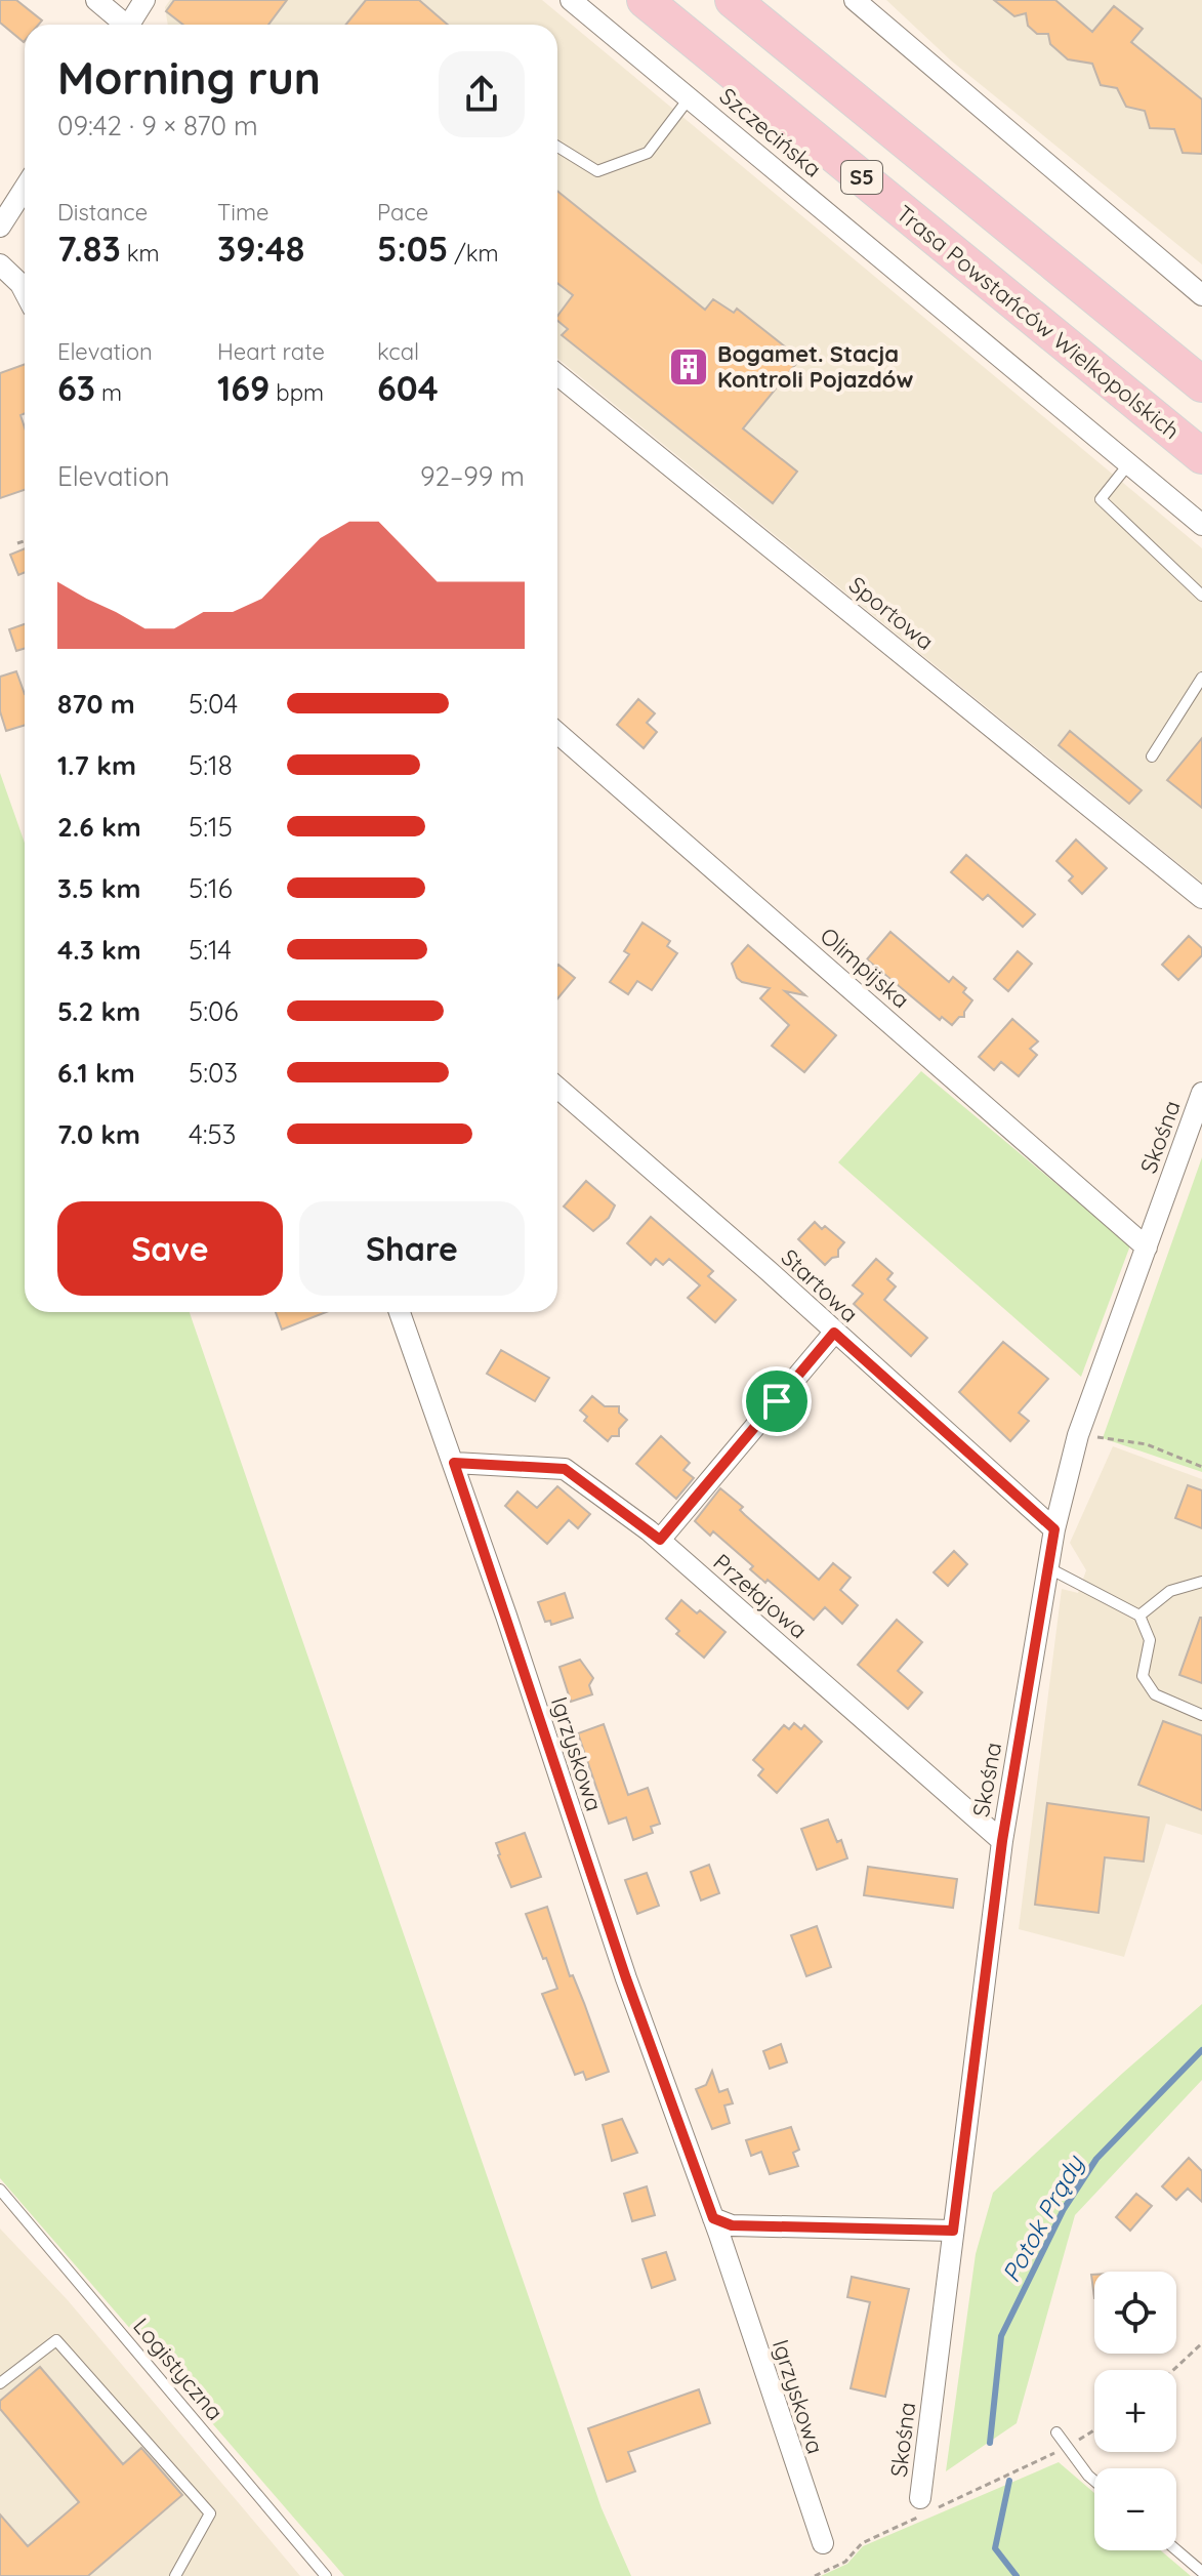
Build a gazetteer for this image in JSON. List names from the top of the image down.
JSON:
{
  "streets": {
    "highway": ["S5", "Trasa Powstańców Wielkopolskich"],
    "street": [
      "Szczecińska",
      "Sportowa",
      "Olimpijska",
      "Skośna",
      "Startowa",
      "Przełajowa",
      "Igrzyskowa"
    ],
    "lane": ["Logistyczna"]
  },
  "crossings": [
    ["Olimpijska", "Skośna"],
    ["Skośna", "Startowa"],
    ["Skośna", "Przełajowa"],
    ["Przełajowa", "Igrzyskowa"]
  ],
  "water": ["Potok Prądy"],
  "places": {
    "building": ["Bogamet. Stacja Kontroli Pojazdów"]
  },
  "page": {
    "heading": ["Morning run", "09:42 · 9 × 870 m"],
    "stats": [
      ["Distance", "7.83 km"],
      ["Time", "39:48"],
      ["Pace", "5:05 /km"],
      ["Elevation", "63 m"],
      ["Heart rate", "169 bpm"],
      ["kcal", "604"]
    ],
    "chart": ["Elevation", "92–99 m"],
    "list": [
      {
        "name": "870 m",
        "note": "5:04"
      },
      {
        "name": "1.7 km",
        "note": "5:18"
      },
      {
        "name": "2.6 km",
        "note": "5:15"
      },
      {
        "name": "3.5 km",
        "note": "5:16"
      },
      {
        "name": "4.3 km",
        "note": "5:14"
      },
      {
        "name": "5.2 km",
        "note": "5:06"
      },
      {
        "name": "6.1 km",
        "note": "5:03"
      },
      {
        "name": "7.0 km",
        "note": "4:53"
      }
    ],
    "buttons": ["Save", "Share"],
    "map_buttons": ["+", "−"]
  }
}
